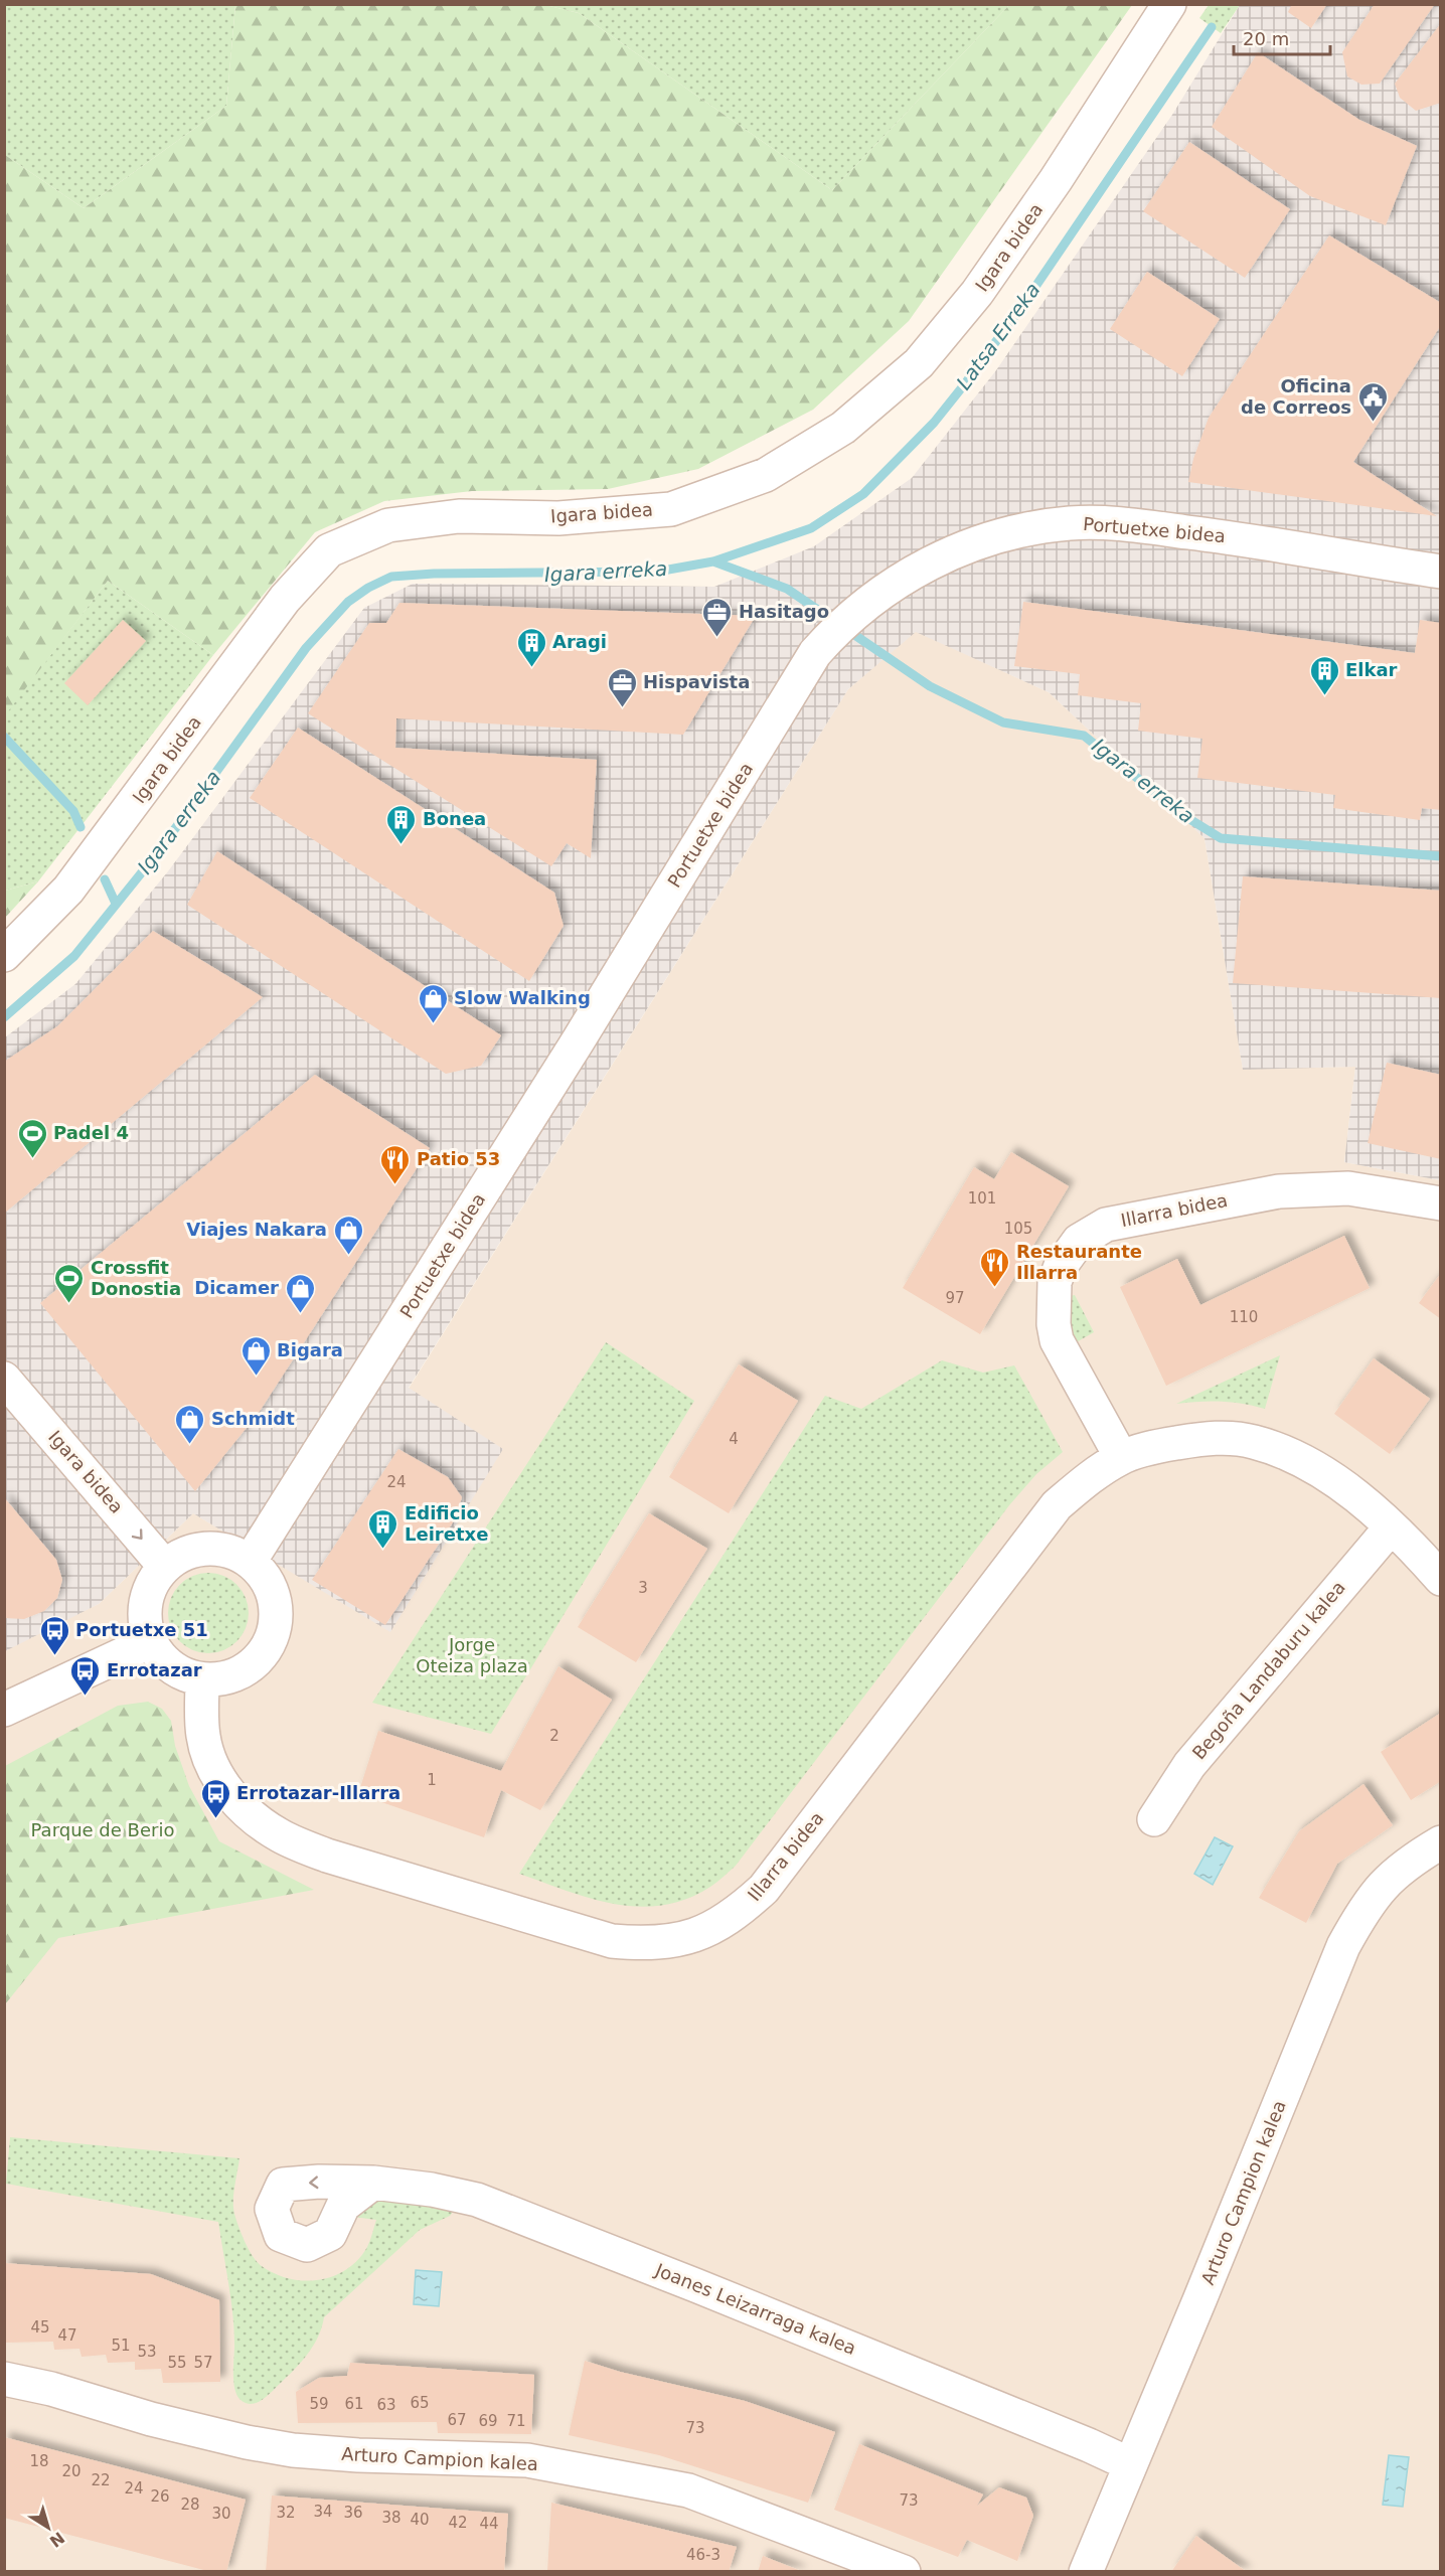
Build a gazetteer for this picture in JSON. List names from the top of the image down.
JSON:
{
  "streets": {
    "street": [
      "Igara bidea",
      "Portuetxe bidea",
      "Illarra bidea",
      "Begoña Landaburu kalea",
      "Arturo Campion kalea",
      "Joanes Leizarraga kalea"
    ]
  },
  "crossings": [
    ["Igara bidea", "Portuetxe bidea"],
    ["Igara bidea", "Illarra bidea"],
    ["Portuetxe bidea", "Illarra bidea"],
    ["Illarra bidea", "Begoña Landaburu kalea"],
    ["Arturo Campion kalea", "Joanes Leizarraga kalea"]
  ],
  "water": ["Latsa Erreka", "Igara erreka"],
  "parks": ["Jorge Oteiza plaza", "Parque de Berio"],
  "places": {
    "public building": ["Oficina de Correos"],
    "office": ["Hasitago", "Hispavista"],
    "building": [
      "Aragi",
      "Elkar",
      "Bonea",
      "Edificio Leiretxe"
    ],
    "shop": [
      "Slow Walking",
      "Viajes Nakara",
      "Dicamer",
      "Bigara",
      "Schmidt"
    ],
    "sports": ["Padel 4", "Crossfit Donostia"],
    "restaurant": ["Patio 53", "Restaurante Illarra"],
    "bus stop": ["Portuetxe 51", "Errotazar", "Errotazar-Illarra"]
  },
  "house_numbers": [
    "101",
    "105",
    "97",
    "110",
    "4",
    "24",
    "3",
    "2",
    "1",
    "45",
    "47",
    "51",
    "53",
    "55",
    "57",
    "65",
    "59",
    "61",
    "63",
    "67",
    "69",
    "71",
    "73",
    "18",
    "20",
    "22",
    "24",
    "26",
    "73",
    "28",
    "34",
    "32",
    "36",
    "30",
    "38",
    "40",
    "42",
    "44",
    "46-3"
  ],
  "scale_bar": "20 m",
  "north": "bottom right"
}
